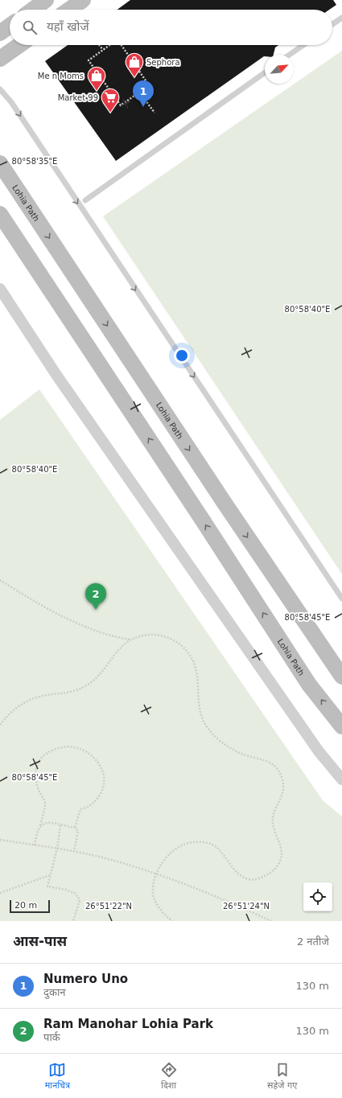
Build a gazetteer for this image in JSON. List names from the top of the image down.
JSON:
{
  "streets": {
    "main road": ["Lohia Path"]
  },
  "places": {
    "shop": ["Sephora", "Me n Moms"],
    "supermarket": ["Market 99"]
  },
  "scale_bar": "20 m",
  "north": "top right",
  "page": {
    "search": "यहाँ खोजें",
    "pins": ["1", "2"],
    "scale": "20 m",
    "heading": ["आस-पास", "2 नतीजे"],
    "list": [
      {
        "mark": "1",
        "name": "Numero Uno",
        "note": "दुकान",
        "value": "130 m"
      },
      {
        "mark": "2",
        "name": "Ram Manohar Lohia Park",
        "note": "पार्क",
        "value": "130 m"
      }
    ],
    "nav": ["मानचित्र", "दिशा", "सहेजे गए"]
  },
  "coordinates": [
    "80°58'35\"E",
    "80°58'40\"E",
    "80°58'45\"E",
    "26°51'22\"N",
    "26°51'24\"N"
  ]
}
